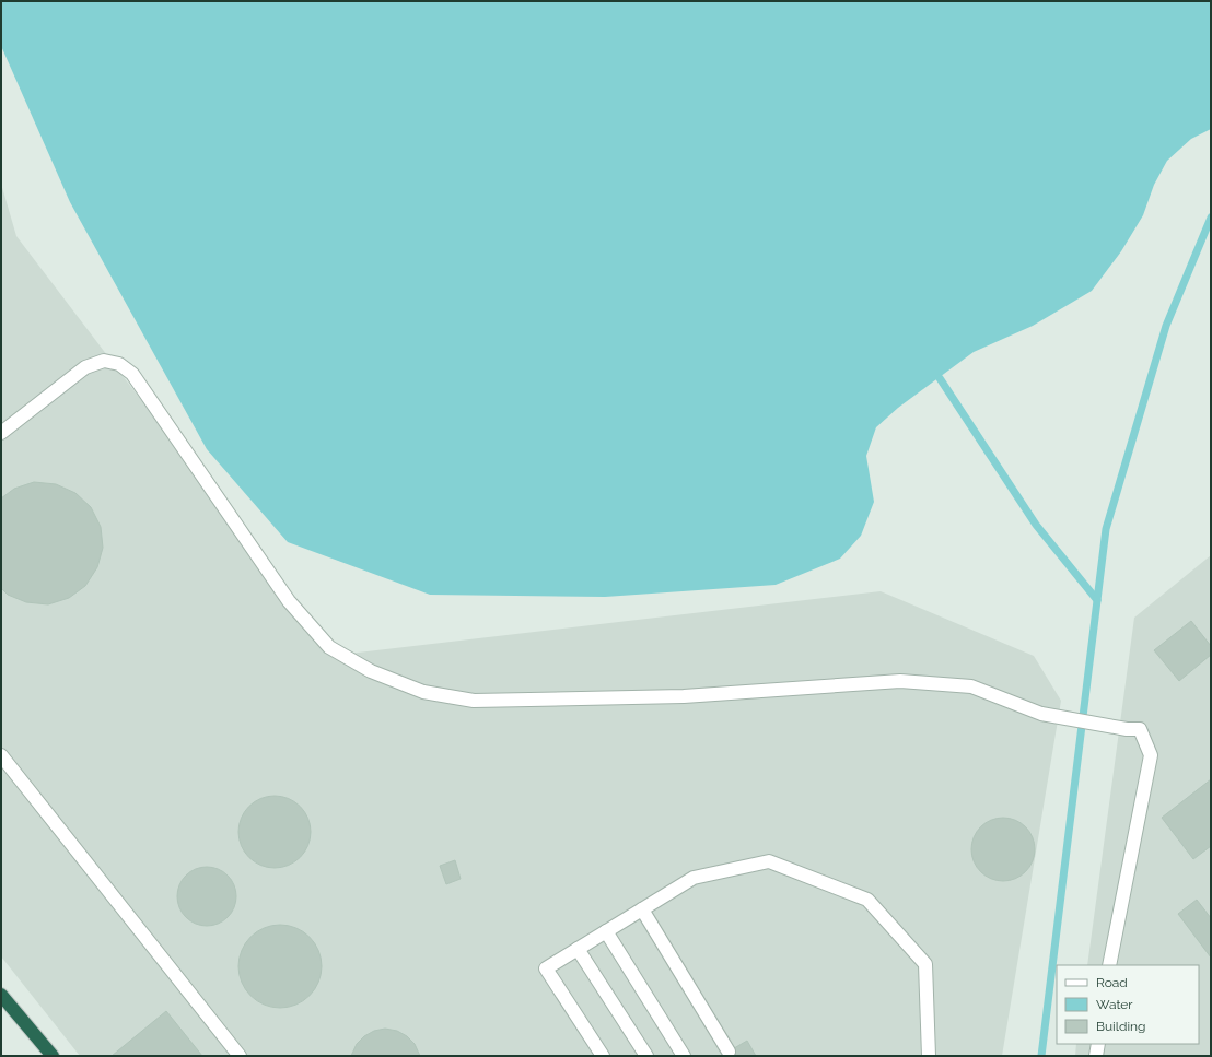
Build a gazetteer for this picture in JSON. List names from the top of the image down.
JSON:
{
  "legend": ["Road", "Water", "Building"]
}
